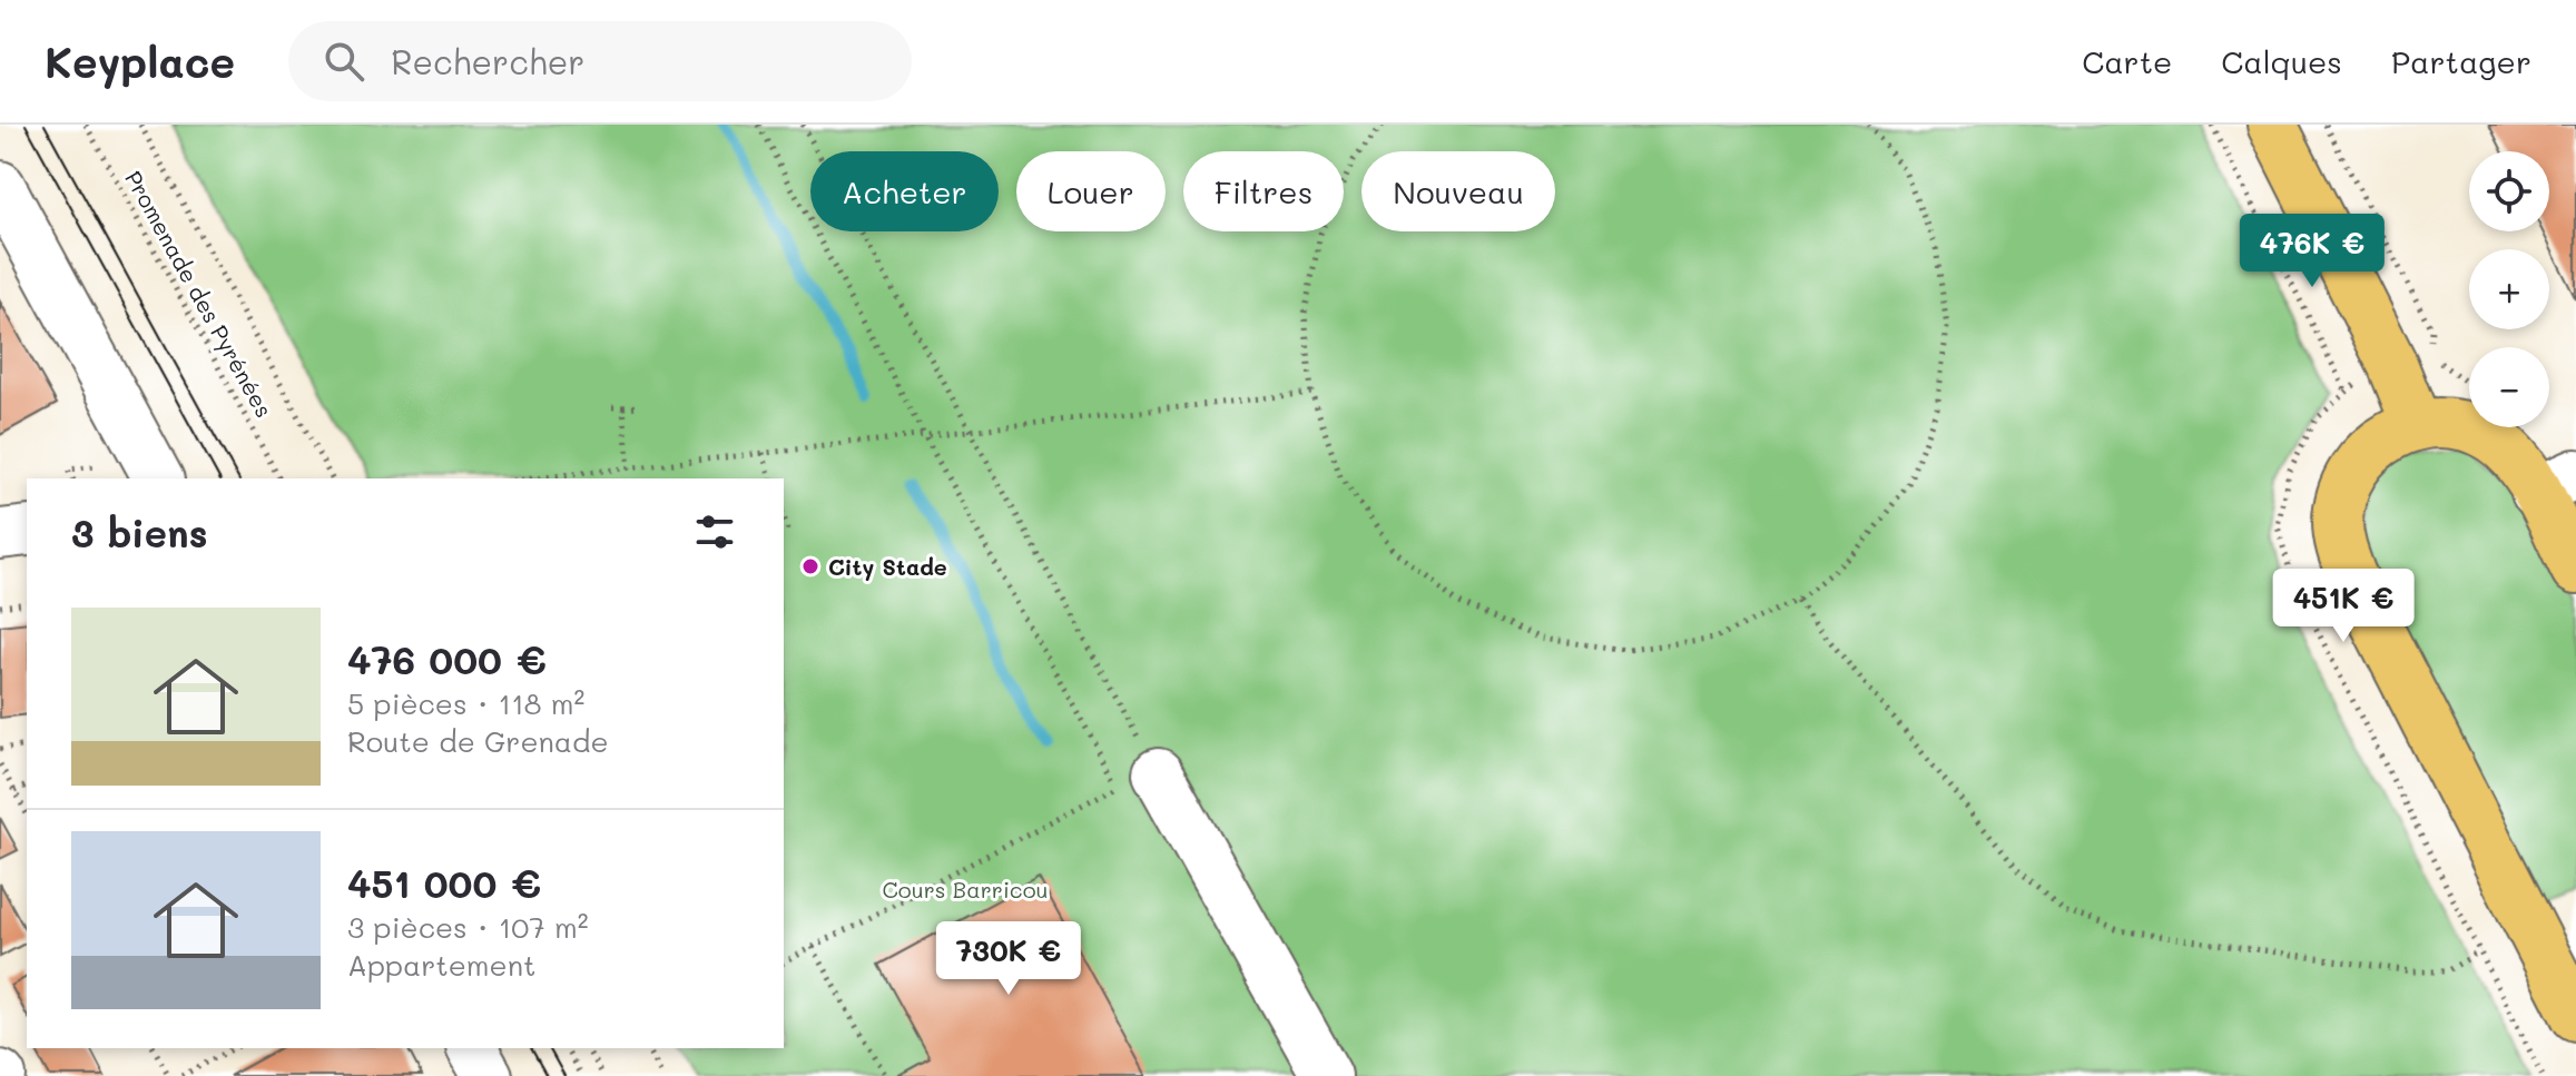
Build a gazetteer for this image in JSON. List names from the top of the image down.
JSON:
{
  "streets": {
    "path": ["Promenade des Pyrénées"]
  },
  "parks": ["Cours Barricou"],
  "places": ["City Stade"],
  "page": {
    "header": "Keyplace",
    "search": "Rechercher",
    "nav": ["Carte", "Calques", "Partager"],
    "map_buttons": ["+", "−"],
    "chip": [
      "Acheter",
      "Louer",
      "Filtres",
      "Nouveau"
    ],
    "price": ["476K €", "451K €", "730K €"],
    "heading": "3 biens",
    "list": [
      {
        "name": "476 000 €",
        "note": "5 pièces · 118 m² · Route de Grenade"
      },
      {
        "name": "451 000 €",
        "note": "3 pièces · 107 m² · Appartement"
      }
    ]
  }
}
